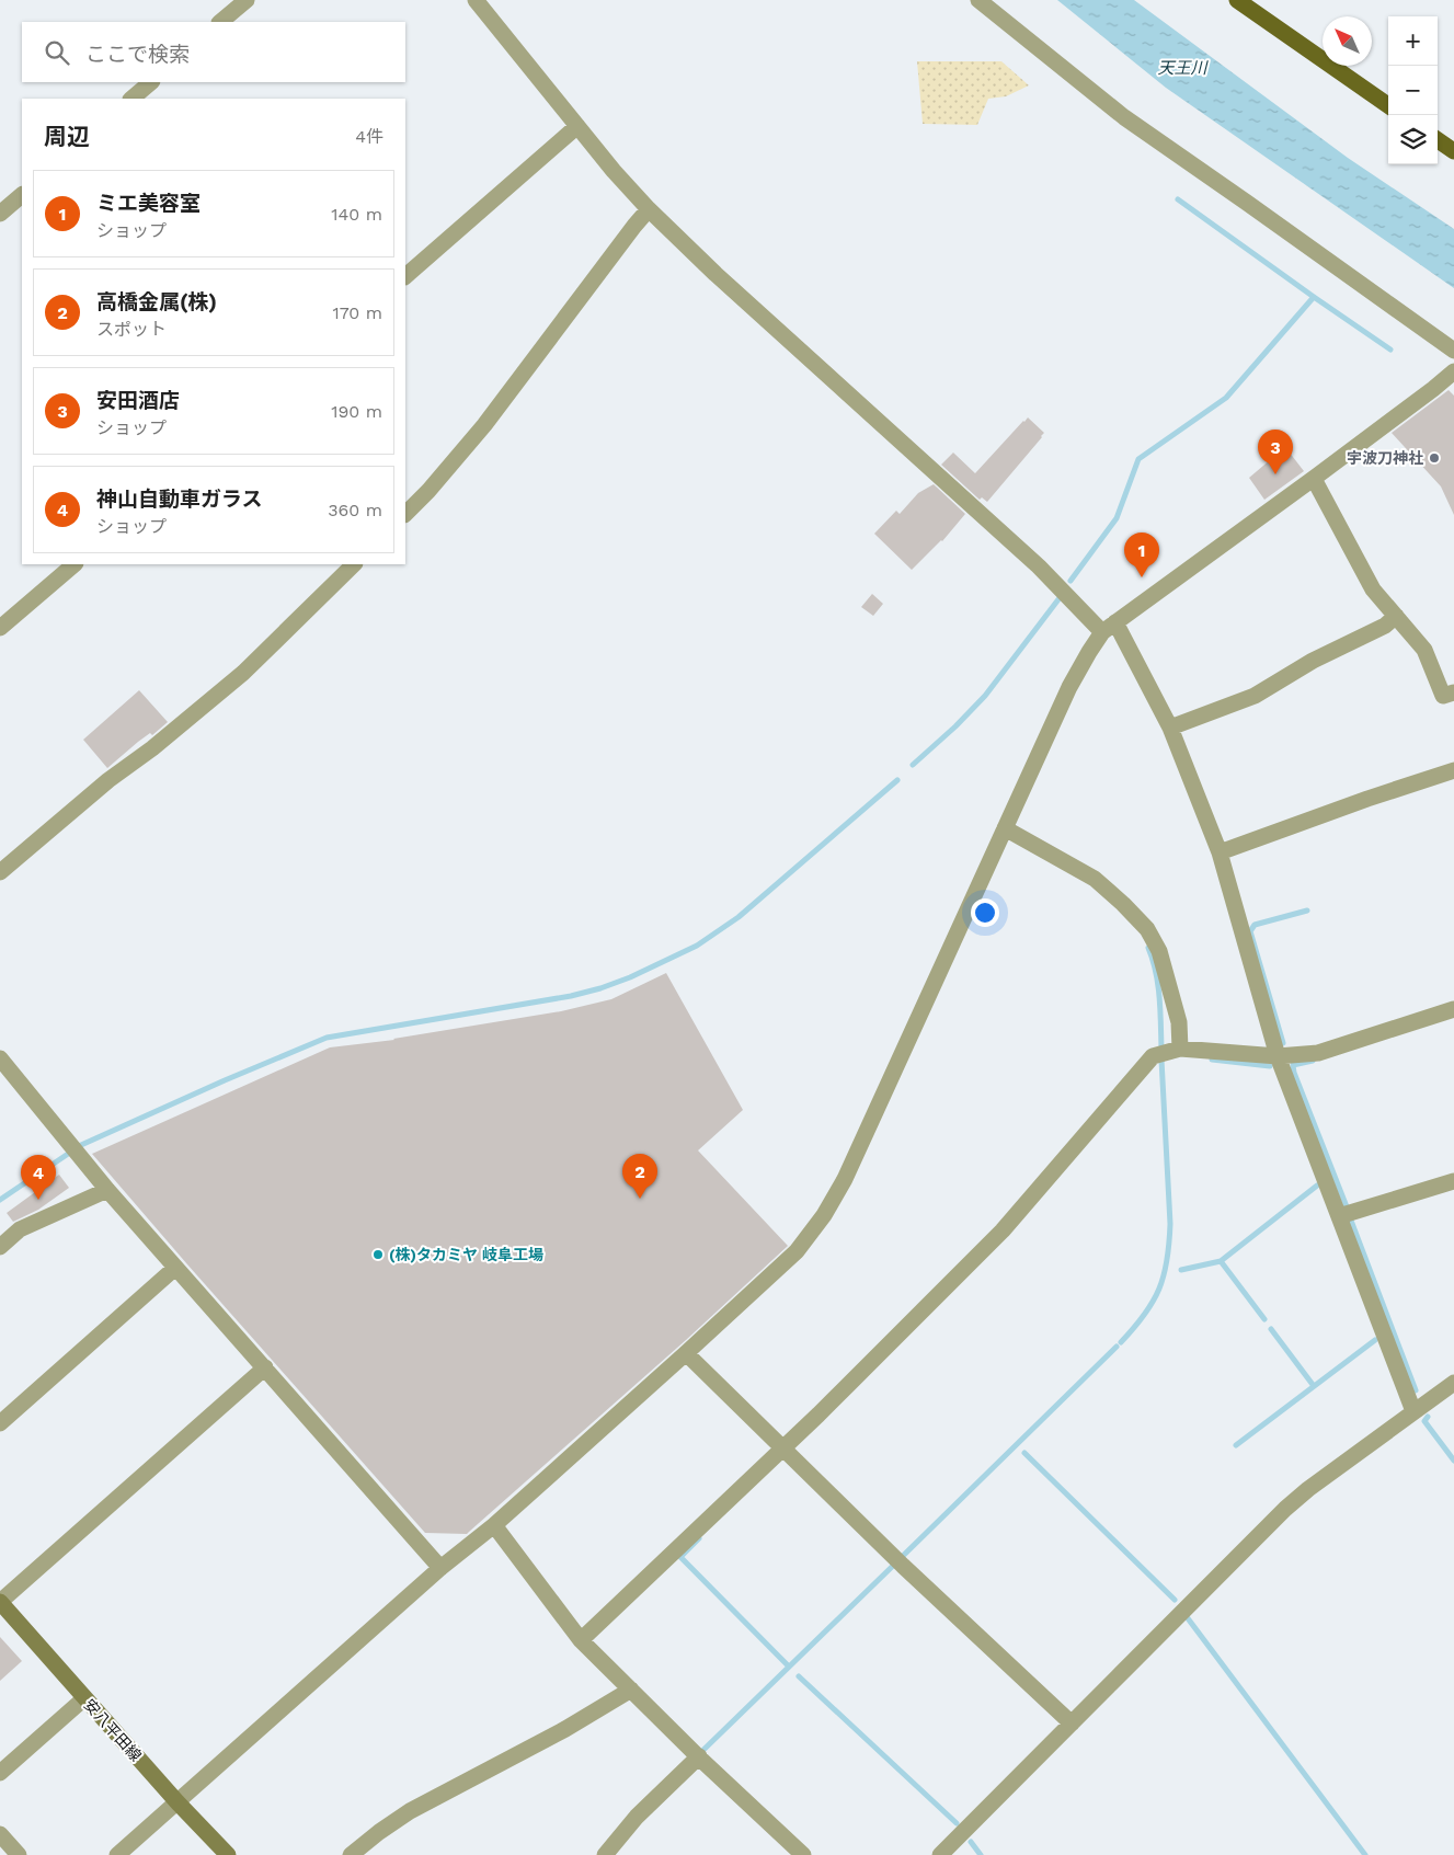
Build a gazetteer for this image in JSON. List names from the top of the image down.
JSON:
{
  "streets": {
    "main road": ["安八平田線"]
  },
  "water": ["天王川"],
  "places": ["宇波刀神社", "(株)タカミヤ 岐阜工場"],
  "north": "top left",
  "page": {
    "map_buttons": ["+", "−"],
    "search": "ここで検索",
    "heading": ["周辺", "4件"],
    "list": [
      {
        "mark": "1",
        "name": "ミエ美容室",
        "note": "ショップ",
        "value": "140 m"
      },
      {
        "mark": "2",
        "name": "高橋金属(株)",
        "note": "スポット",
        "value": "170 m"
      },
      {
        "mark": "3",
        "name": "安田酒店",
        "note": "ショップ",
        "value": "190 m"
      },
      {
        "mark": "4",
        "name": "神山自動車ガラス",
        "note": "ショップ",
        "value": "360 m"
      }
    ],
    "pins": [
      "3",
      "1",
      "2",
      "4"
    ]
  }
}
